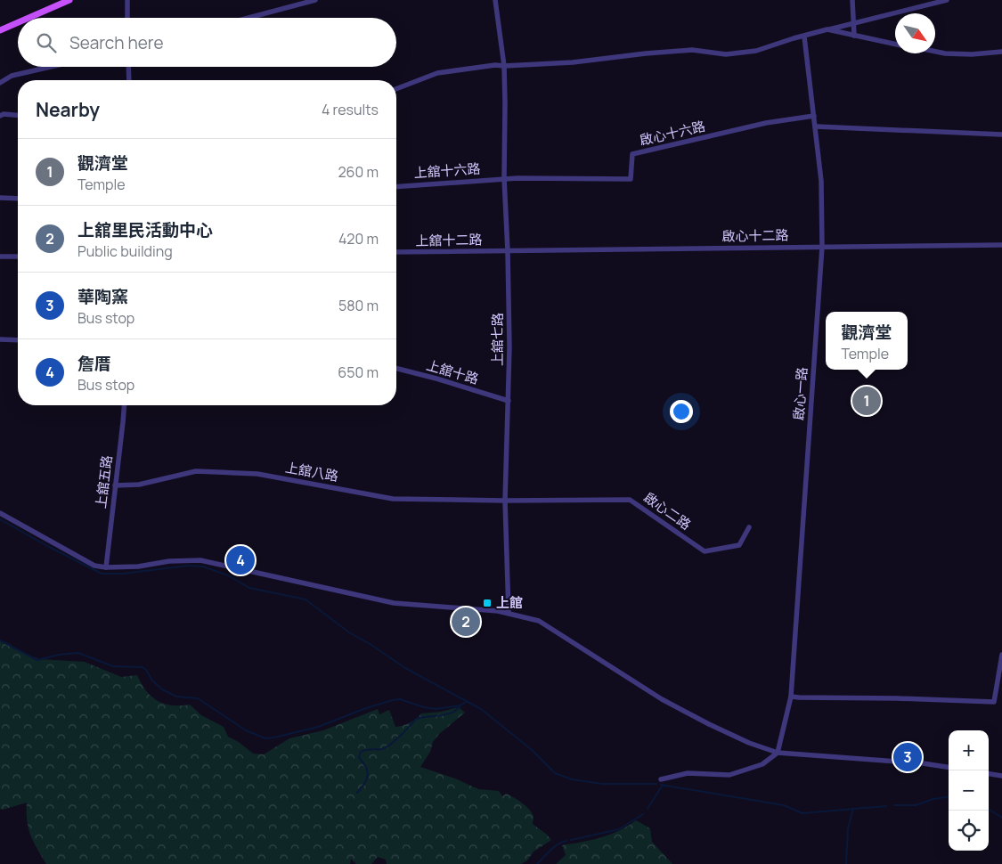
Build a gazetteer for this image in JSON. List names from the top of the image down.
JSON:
{
  "streets": {
    "street": [
      "啟心十六路",
      "上舘十六路",
      "啟心十二路",
      "上舘十二路",
      "上舘七路",
      "上舘十路",
      "啟心一路",
      "上舘八路",
      "上舘五路",
      "啟心二路"
    ]
  },
  "crossings": [
    ["啟心十六路", "上舘十六路"],
    ["啟心十六路", "上舘七路"],
    ["啟心十六路", "啟心一路"],
    ["上舘十六路", "上舘七路"],
    ["啟心十二路", "上舘十二路"],
    ["啟心十二路", "上舘七路"],
    ["啟心十二路", "啟心一路"],
    ["上舘十二路", "上舘七路"],
    ["上舘七路", "上舘十路"],
    ["上舘七路", "上舘八路"],
    ["上舘七路", "啟心二路"],
    ["上舘八路", "上舘五路"],
    ["上舘八路", "啟心二路"]
  ],
  "places": {
    "transit": ["上館"]
  },
  "north": "bottom right",
  "page": {
    "search": "Search here",
    "heading": ["Nearby", "4 results"],
    "list": [
      {
        "mark": "1",
        "name": "觀濟堂",
        "note": "Temple",
        "value": "260 m"
      },
      {
        "mark": "2",
        "name": "上舘里民活動中心",
        "note": "Public building",
        "value": "420 m"
      },
      {
        "mark": "3",
        "name": "華陶窯",
        "note": "Bus stop",
        "value": "580 m"
      },
      {
        "mark": "4",
        "name": "詹厝",
        "note": "Bus stop",
        "value": "650 m"
      }
    ],
    "popup": ["觀濟堂", "Temple"],
    "pins": [
      "1",
      "4",
      "2",
      "3"
    ],
    "map_buttons": ["+", "−"]
  }
}
